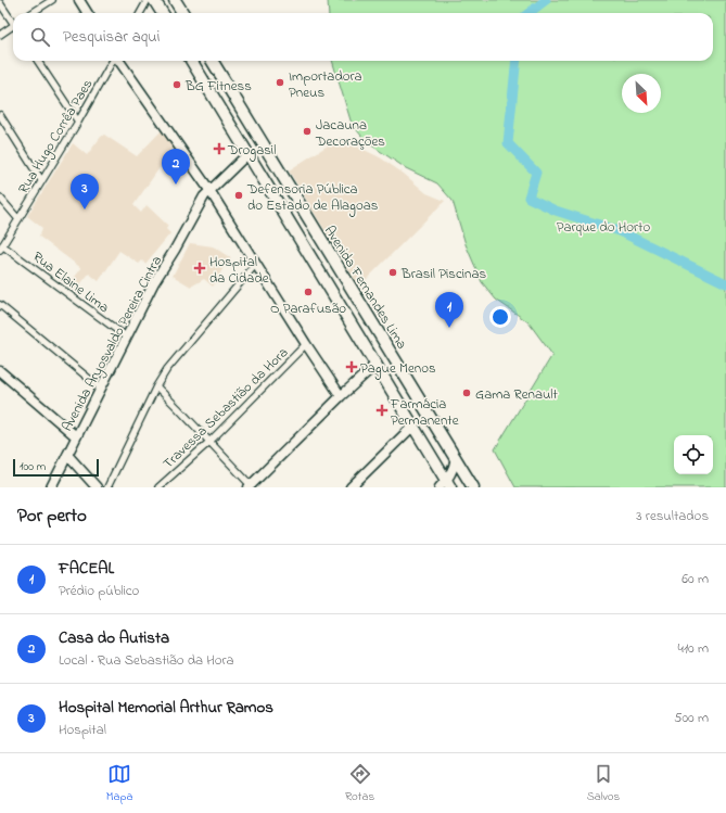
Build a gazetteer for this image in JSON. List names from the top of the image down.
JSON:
{
  "streets": {
    "highway": ["Avenida Fernandes Lima"],
    "street": [
      "Rua Hugo Corrêa Paes",
      "Rua Elaine Lima",
      "Avenida Aryosvaldo Pereira Cintra",
      "Travessa Sebastião da Hora"
    ]
  },
  "crossings": [
    ["Rua Hugo Corrêa Paes", "Rua Elaine Lima"],
    ["Rua Elaine Lima", "Avenida Aryosvaldo Pereira Cintra"]
  ],
  "parks": ["Parque do Horto"],
  "places": {
    "other": [
      "Importadora Pneus",
      "BG Fitness",
      "Jacauna Decorações",
      "Defensoria Pública do Estado de Alagoas",
      "Brasil Piscinas",
      "O Parafusão",
      "Gama Renault"
    ],
    "health": [
      "Drogasil",
      "Hospital da Cidade",
      "Pague Menos",
      "Farmácia Permanente"
    ]
  },
  "scale_bar": "100 m",
  "north": "bottom right",
  "page": {
    "search": "Pesquisar aqui",
    "pins": ["2", "3", "1"],
    "scale": "100 m",
    "heading": ["Por perto", "3 resultados"],
    "list": [
      {
        "mark": "1",
        "name": "FACEAL",
        "note": "Prédio público",
        "value": "60 m"
      },
      {
        "mark": "2",
        "name": "Casa do Autista",
        "note": "Local · Rua Sebastião da Hora",
        "value": "410 m"
      },
      {
        "mark": "3",
        "name": "Hospital Memorial Arthur Ramos",
        "note": "Hospital",
        "value": "500 m"
      }
    ],
    "nav": ["Mapa", "Rotas", "Salvos"]
  }
}
